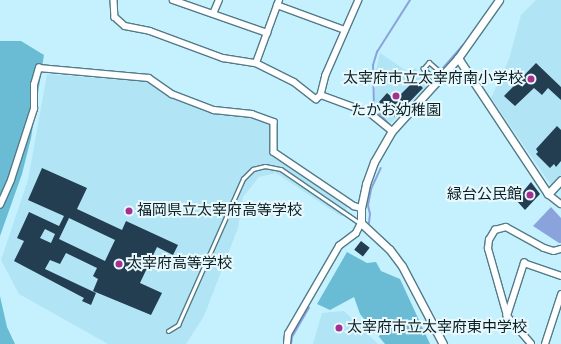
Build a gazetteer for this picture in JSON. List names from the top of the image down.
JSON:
{
  "places": [
    "太宰府市立太宰府南小学校",
    "たかお幼稚園",
    "緑台公民館",
    "福岡県立太宰府高等学校",
    "太宰府高等学校",
    "太宰府市立太宰府東中学校"
  ]
}
